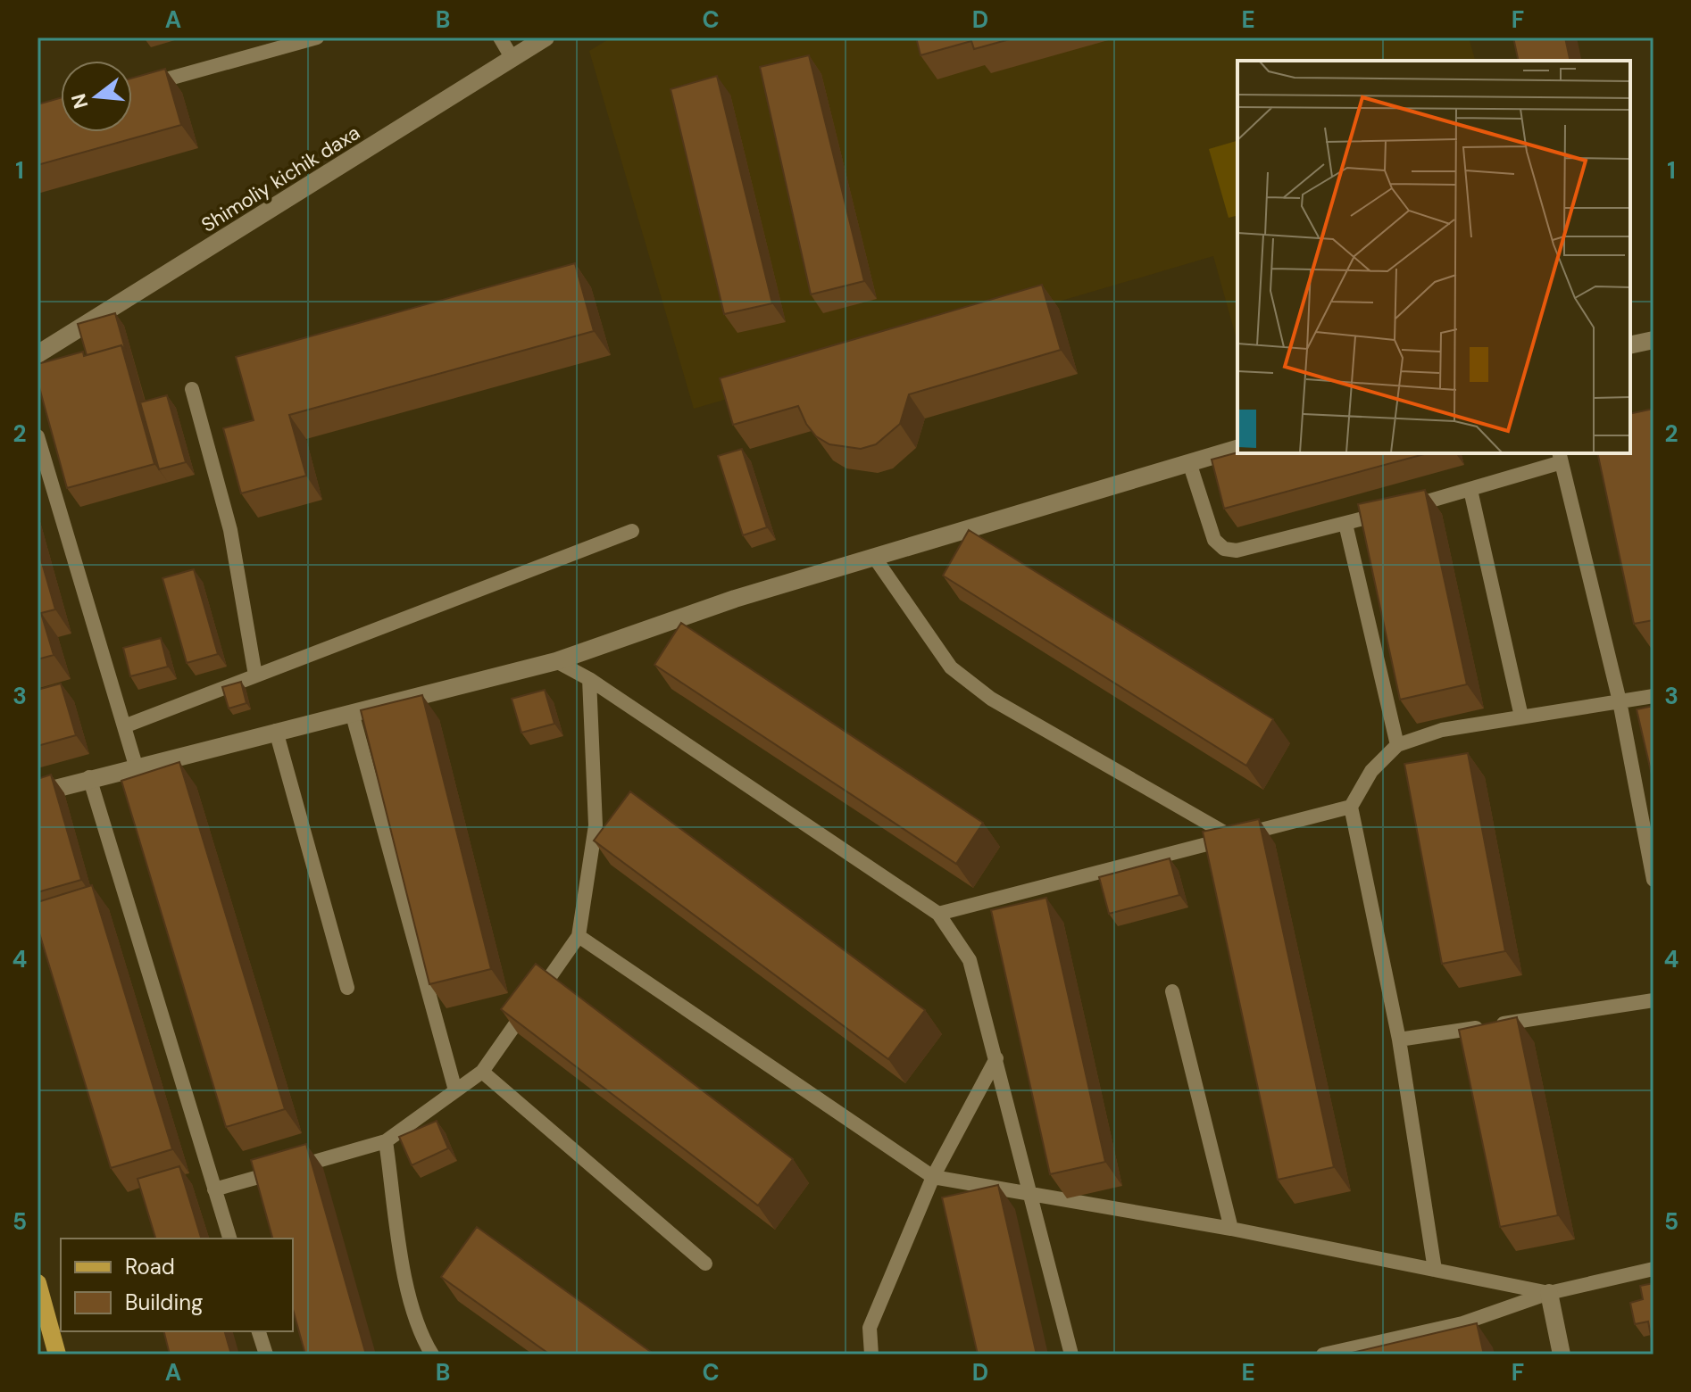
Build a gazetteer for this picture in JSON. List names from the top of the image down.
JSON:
{
  "streets": {
    "street": ["Shimoliy kichik daxa"]
  },
  "legend": ["Road", "Building"],
  "north": "left",
  "grid": {
    "columns": [
      "A",
      "B",
      "C",
      "D",
      "E",
      "F"
    ],
    "rows": [
      "1",
      "2",
      "3",
      "4",
      "5"
    ]
  }
}
